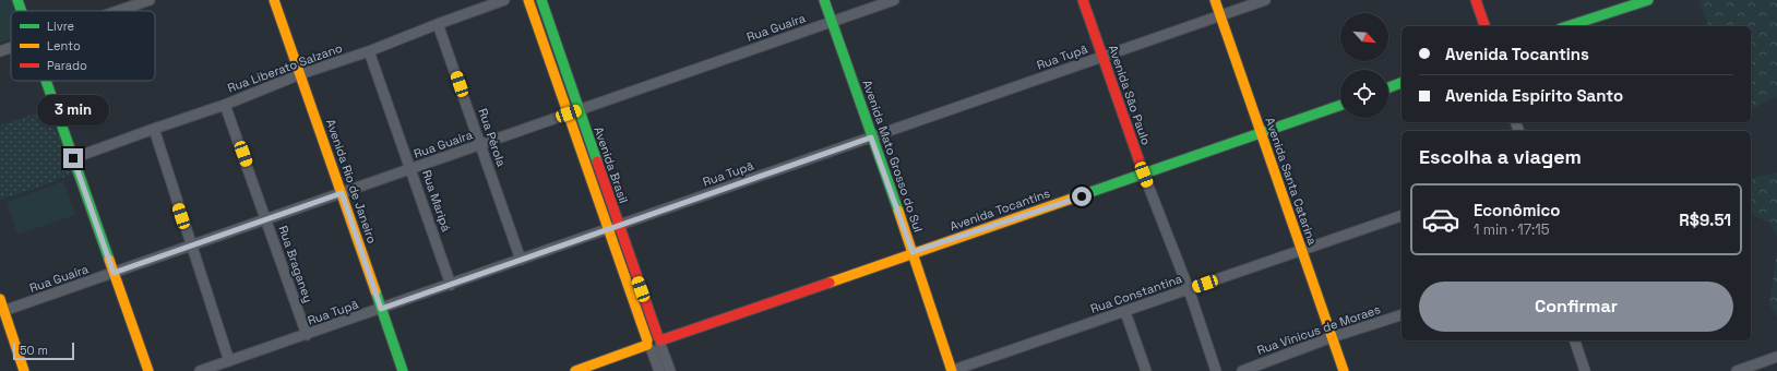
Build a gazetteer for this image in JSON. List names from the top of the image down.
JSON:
{
  "streets": {
    "street": [
      "Rua Guaíra",
      "Rua Tupã",
      "Rua Liberato Salzano",
      "Avenida São Paulo",
      "Rua Pérola",
      "Avenida Mato Grosso do Sul",
      "Avenida Brasil",
      "Avenida Rio de Janeiro",
      "Avenida Santa Catarina",
      "Rua Maripá",
      "Avenida Tocantins",
      "Rua Braganey",
      "Rua Constantina",
      "Rua Vinicus de Moraes"
    ]
  },
  "crossings": [
    ["Rua Guaíra", "Rua Pérola"],
    ["Rua Guaíra", "Avenida Mato Grosso do Sul"],
    ["Rua Guaíra", "Avenida Brasil"],
    ["Rua Guaíra", "Avenida Rio de Janeiro"],
    ["Rua Guaíra", "Rua Maripá"],
    ["Rua Guaíra", "Rua Braganey"],
    ["Rua Tupã", "Avenida São Paulo"],
    ["Rua Tupã", "Rua Pérola"],
    ["Rua Tupã", "Avenida Mato Grosso do Sul"],
    ["Rua Tupã", "Avenida Brasil"],
    ["Rua Tupã", "Avenida Rio de Janeiro"],
    ["Rua Tupã", "Avenida Santa Catarina"],
    ["Rua Tupã", "Rua Maripá"],
    ["Rua Tupã", "Rua Braganey"],
    ["Rua Liberato Salzano", "Rua Pérola"],
    ["Rua Liberato Salzano", "Avenida Rio de Janeiro"],
    ["Rua Liberato Salzano", "Rua Maripá"],
    ["Rua Liberato Salzano", "Rua Braganey"],
    ["Avenida São Paulo", "Avenida Tocantins"],
    ["Avenida São Paulo", "Rua Constantina"],
    ["Avenida Mato Grosso do Sul", "Avenida Tocantins"],
    ["Avenida Mato Grosso do Sul", "Rua Constantina"],
    ["Avenida Brasil", "Avenida Tocantins"],
    ["Avenida Santa Catarina", "Avenida Tocantins"],
    ["Avenida Santa Catarina", "Rua Constantina"],
    ["Avenida Santa Catarina", "Rua Vinicus de Moraes"]
  ],
  "legend": ["Livre", "Lento", "Parado"],
  "scale_bar": "50 m",
  "north": "bottom right",
  "page": {
    "banner": ["Avenida Tocantins", "Avenida Espírito Santo"],
    "bubble": "3 min",
    "heading": "Escolha a viagem",
    "list": [
      {
        "name": "Econômico",
        "note": "1 min · 17:15",
        "value": "R$9.51"
      }
    ],
    "buttons": "Confirmar",
    "scale": "50 m"
  }
}
